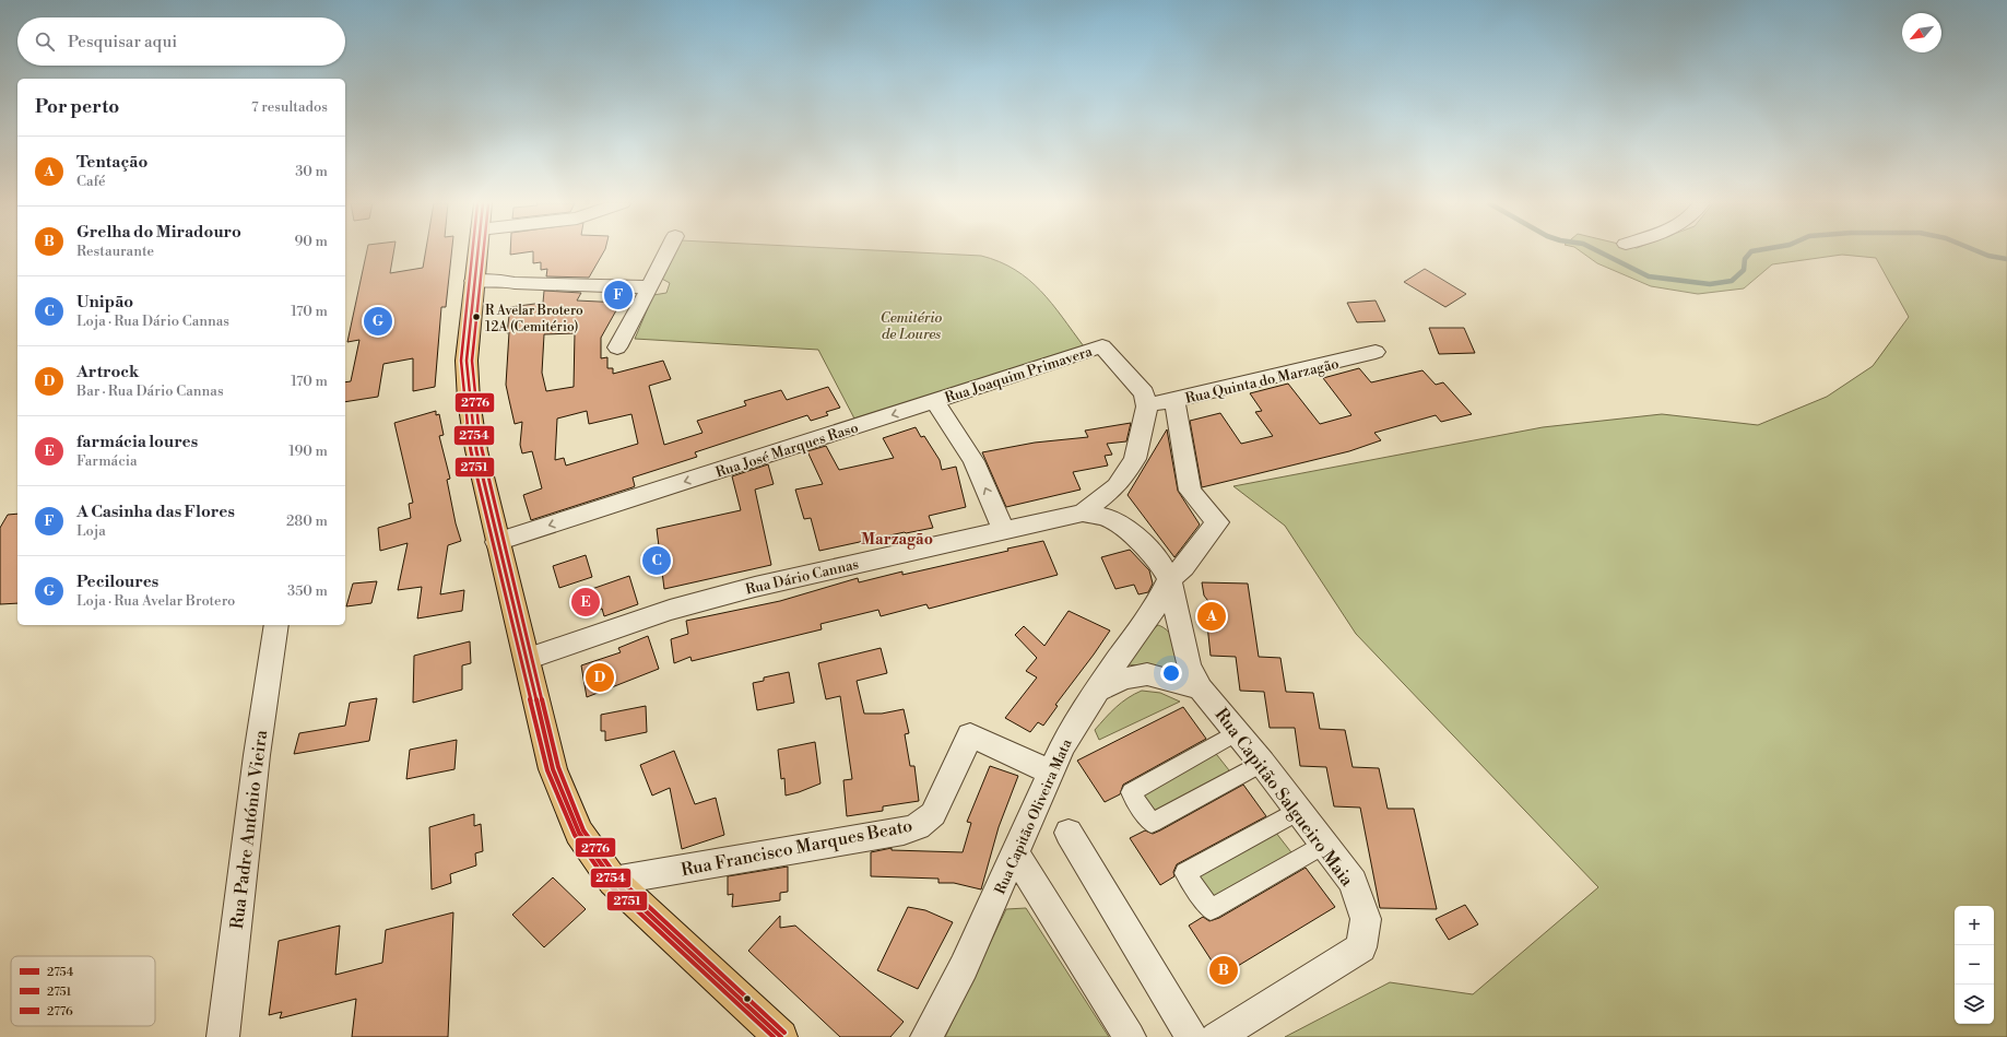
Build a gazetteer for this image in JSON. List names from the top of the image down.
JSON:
{
  "streets": {
    "street": [
      "Rua Joaquim Primavera",
      "Rua Quinta do Marzagão",
      "Rua José Marques Raso",
      "Rua Dário Cannas",
      "Rua Capitão Salgueiro Maia",
      "Rua Capitão Oliveira Mata",
      "Rua Padre António Vieira",
      "Rua Francisco Marques Beato"
    ]
  },
  "crossings": [
    ["Rua Joaquim Primavera", "Rua Quinta do Marzagão"],
    ["Rua Joaquim Primavera", "Rua José Marques Raso"],
    ["Rua Joaquim Primavera", "Rua Dário Cannas"],
    ["Rua Quinta do Marzagão", "Rua Dário Cannas"],
    ["Rua Quinta do Marzagão", "Rua Capitão Oliveira Mata"],
    ["Rua Dário Cannas", "Rua Capitão Salgueiro Maia"],
    ["Rua Dário Cannas", "Rua Capitão Oliveira Mata"],
    ["Rua Capitão Salgueiro Maia", "Rua Capitão Oliveira Mata"],
    ["Rua Capitão Oliveira Mata", "Rua Francisco Marques Beato"]
  ],
  "one_way": ["Rua José Marques Raso"],
  "districts": ["Marzagão"],
  "parks": ["Cemitério de Loures"],
  "places": ["R Avelar Brotero 12A (Cemitério)"],
  "lines": ["transit line 2754", "transit line 2751", "transit line 2776"],
  "legend": ["2754", "2751", "2776"],
  "north": "bottom left",
  "page": {
    "search": "Pesquisar aqui",
    "heading": ["Por perto", "7 resultados"],
    "list": [
      {
        "mark": "A",
        "name": "Tentação",
        "note": "Café",
        "value": "30 m"
      },
      {
        "mark": "B",
        "name": "Grelha do Miradouro",
        "note": "Restaurante",
        "value": "90 m"
      },
      {
        "mark": "C",
        "name": "Unipão",
        "note": "Loja · Rua Dário Cannas",
        "value": "170 m"
      },
      {
        "mark": "D",
        "name": "Artrock",
        "note": "Bar · Rua Dário Cannas",
        "value": "170 m"
      },
      {
        "mark": "E",
        "name": "farmácia loures",
        "note": "Farmácia",
        "value": "190 m"
      },
      {
        "mark": "F",
        "name": "A Casinha das Flores",
        "note": "Loja",
        "value": "280 m"
      },
      {
        "mark": "G",
        "name": "Peciloures",
        "note": "Loja · Rua Avelar Brotero",
        "value": "350 m"
      }
    ],
    "pins": [
      "F",
      "G",
      "C",
      "E",
      "A",
      "D",
      "B"
    ],
    "map_buttons": ["+", "−"]
  }
}
